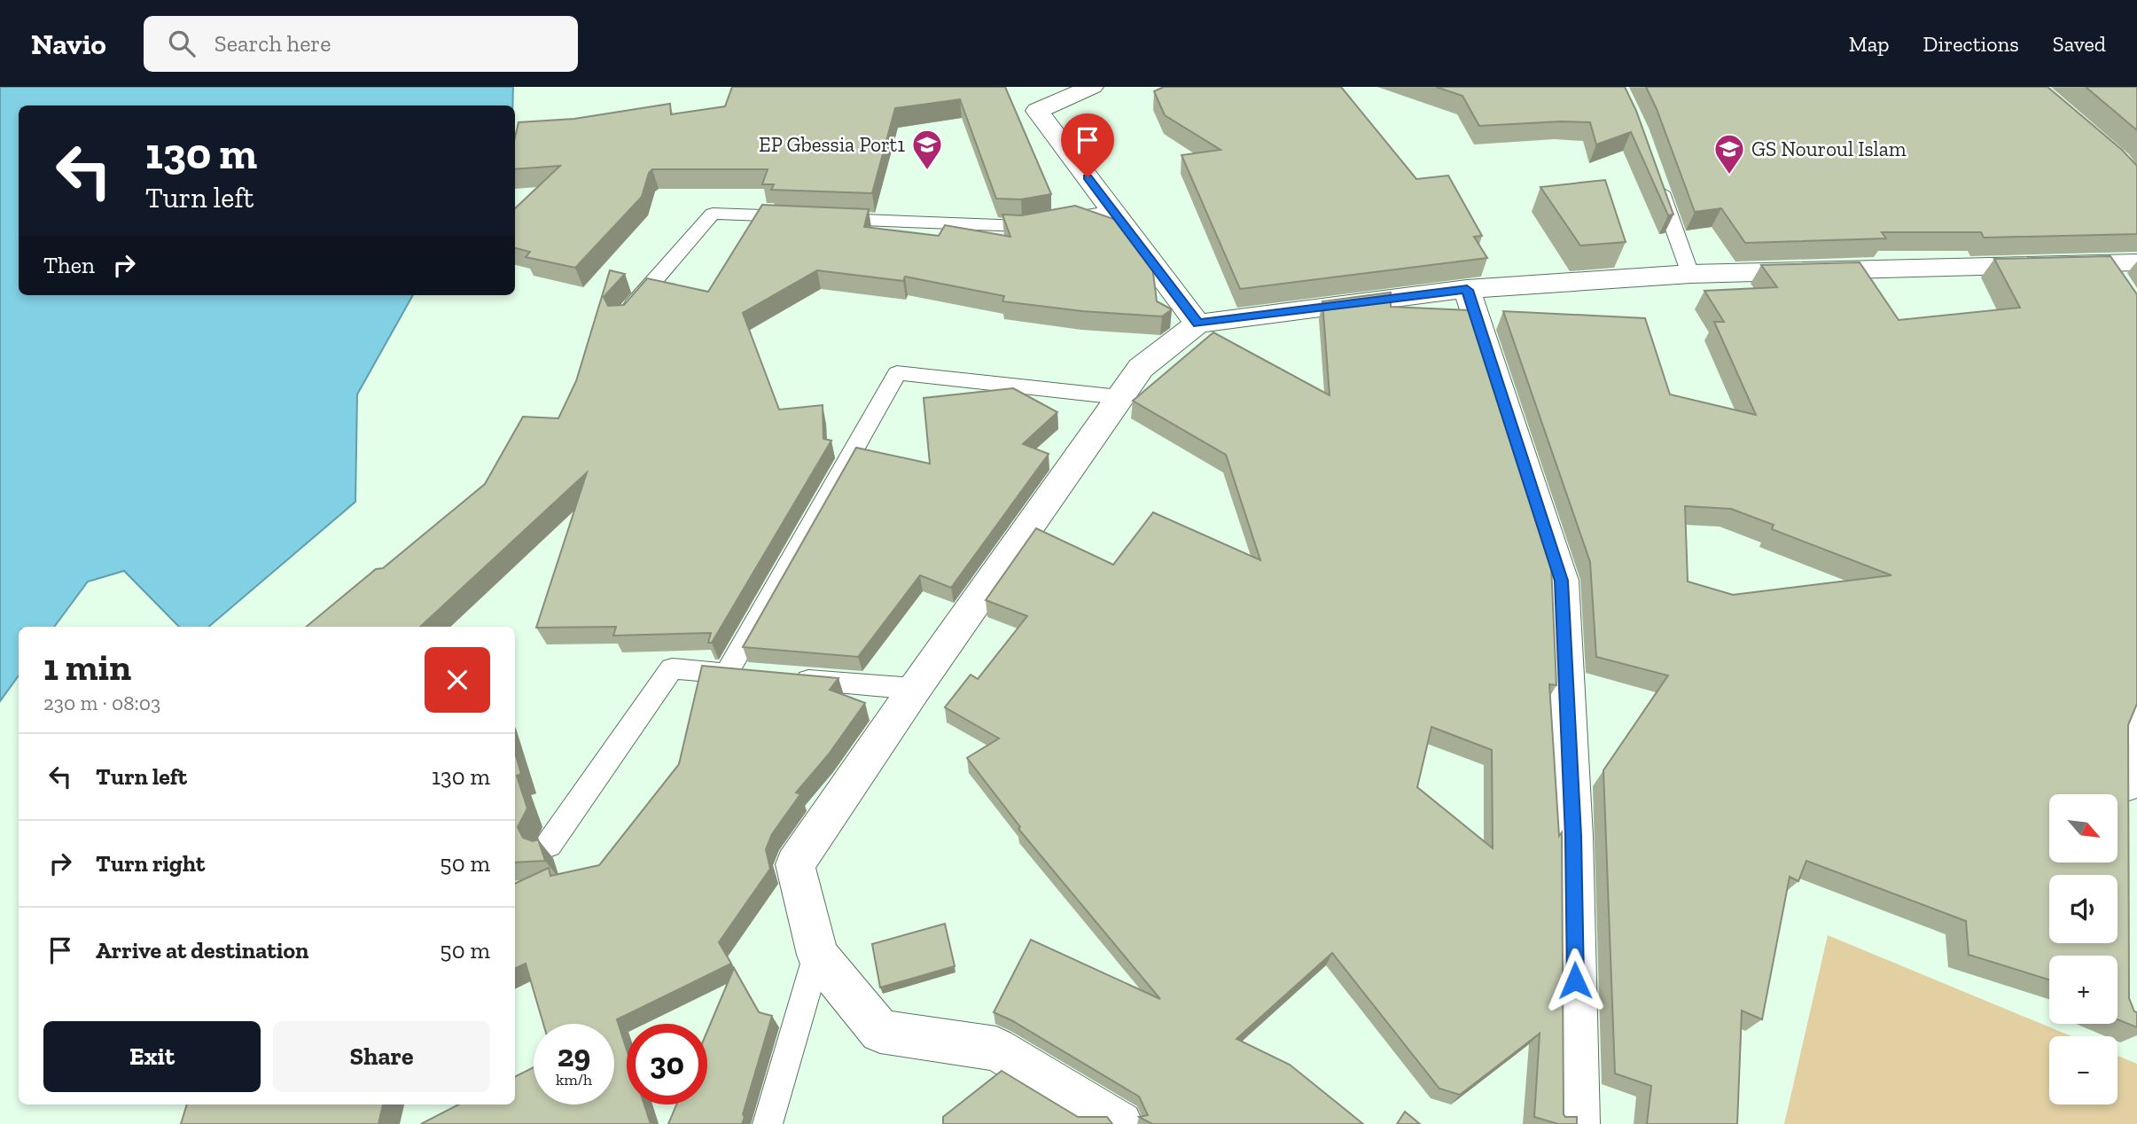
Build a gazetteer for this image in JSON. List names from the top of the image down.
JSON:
{
  "places": {
    "school or university": ["EP Gbessia Port1", "GS Nouroul Islam"]
  },
  "north": "bottom right",
  "page": {
    "header": "Navio",
    "search": "Search here",
    "nav": ["Map", "Directions", "Saved"],
    "turn": ["130 m", "Turn left"],
    "then": "Then",
    "heading": ["1 min", "230 m · 08:03"],
    "list": [
      {
        "name": "Turn left",
        "value": "130 m"
      },
      {
        "name": "Turn right",
        "value": "50 m"
      },
      {
        "name": "Arrive at destination",
        "value": "50 m"
      }
    ],
    "map_buttons": ["+", "−"],
    "buttons": ["Exit", "Share"],
    "speed": "29 km/h",
    "limit": "30"
  }
}
